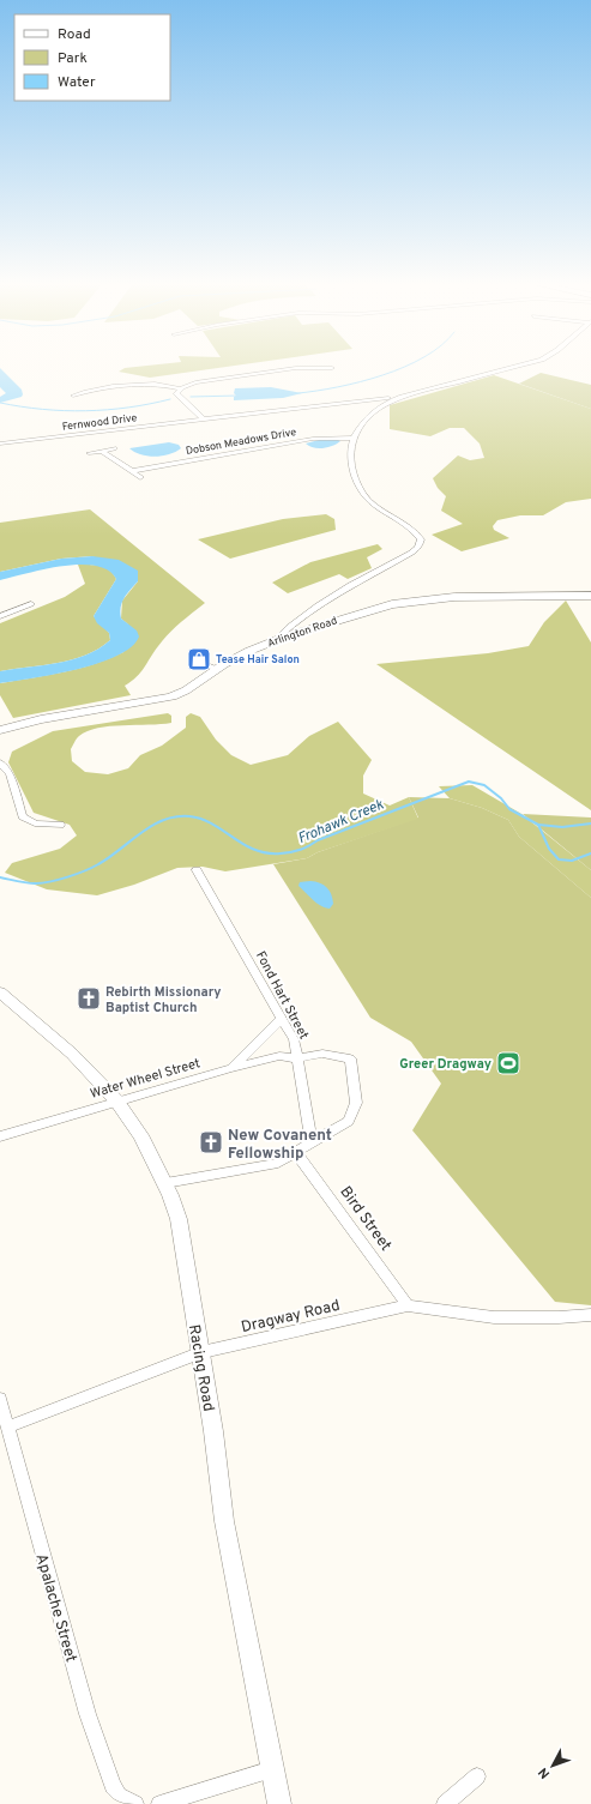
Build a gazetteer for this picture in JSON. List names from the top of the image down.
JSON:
{
  "streets": {
    "main road": ["Arlington Road"],
    "street": [
      "Fernwood Drive",
      "Dobson Meadows Drive",
      "Fond Hart Street",
      "Water Wheel Street",
      "Bird Street",
      "Dragway Road",
      "Racing Road",
      "Apalache Street"
    ]
  },
  "crossings": [
    ["Fond Hart Street", "Water Wheel Street"],
    ["Water Wheel Street", "Racing Road"],
    ["Bird Street", "Dragway Road"],
    ["Dragway Road", "Racing Road"],
    ["Dragway Road", "Apalache Street"]
  ],
  "water": ["Frohawk Creek"],
  "places": {
    "shop": ["Tease Hair Salon"],
    "church": ["Rebirth Missionary Baptist Church", "New Covanent Fellowship"],
    "sports": ["Greer Dragway"]
  },
  "legend": ["Road", "Park", "Water"],
  "north": "bottom left"
}
